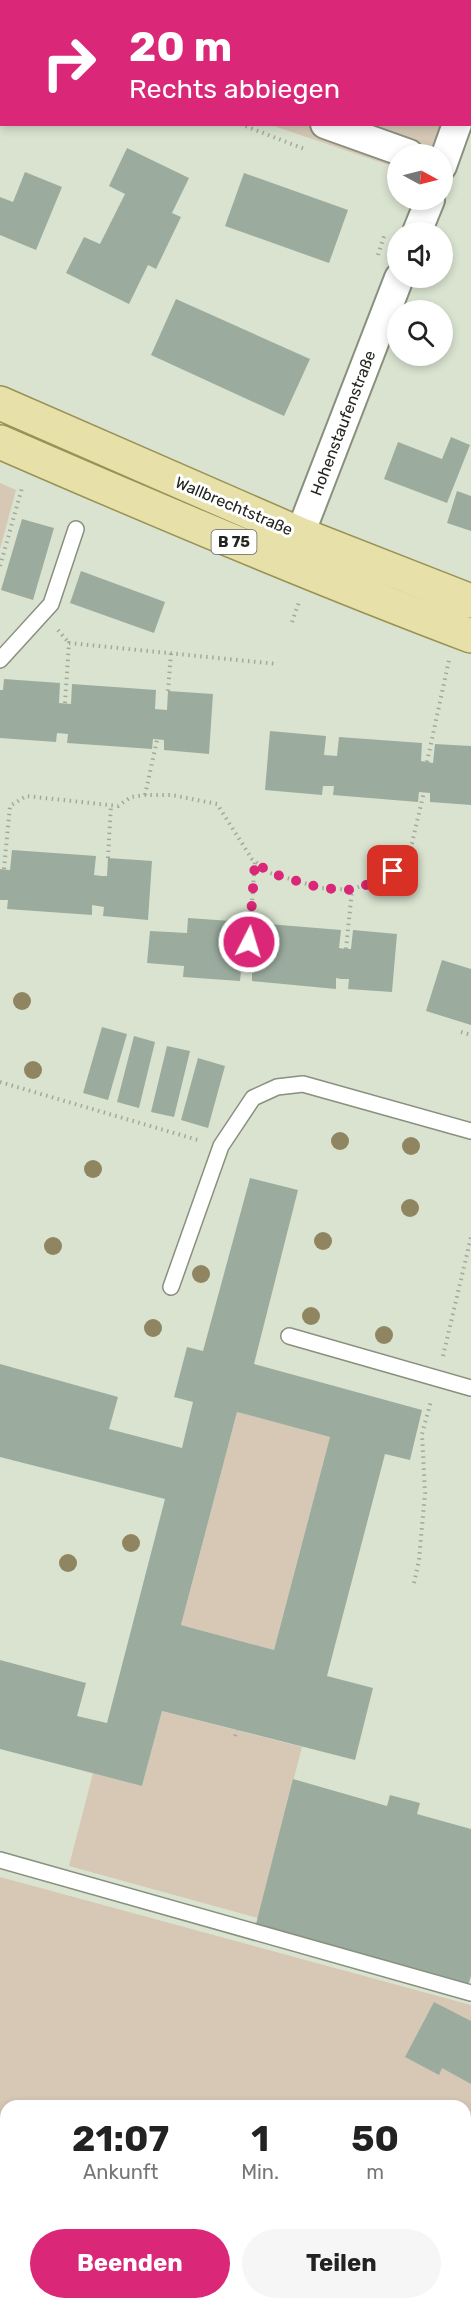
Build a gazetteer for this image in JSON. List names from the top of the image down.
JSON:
{
  "streets": {
    "main road": ["Wallbrechtstraße", "B 75"],
    "street": ["Hohenstaufenstraße"]
  },
  "crossings": [
    ["Hohenstaufenstraße", "Wallbrechtstraße"]
  ],
  "north": "right",
  "page": {
    "turn": ["20 m", "Rechts abbiegen"],
    "eta": [
      "21:07",
      "Ankunft",
      "1",
      "Min.",
      "50",
      "m"
    ],
    "buttons": ["Beenden", "Teilen"]
  }
}
